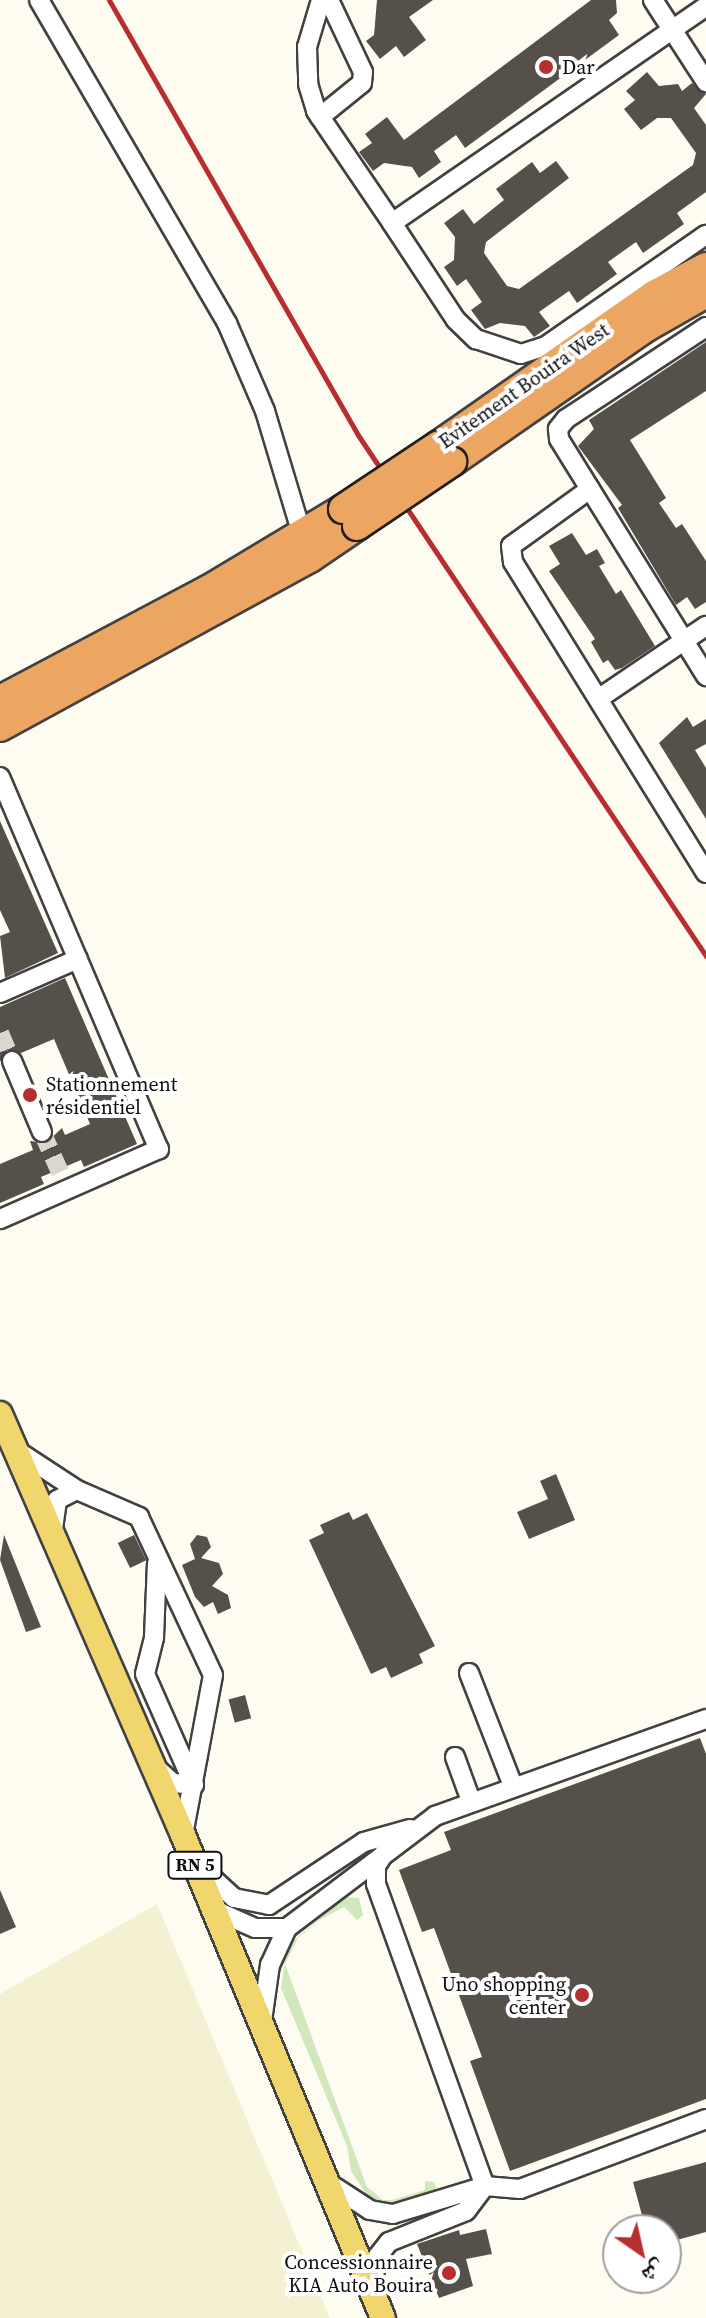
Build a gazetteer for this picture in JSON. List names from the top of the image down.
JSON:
{
  "streets": {
    "highway": ["Evitement Bouira West"],
    "main road": ["RN 5"]
  },
  "places": [
    "Dar",
    "Stationnement résidentiel",
    "Uno shopping center",
    "Concessionnaire KIA Auto Bouira"
  ],
  "north": "bottom right"
}
